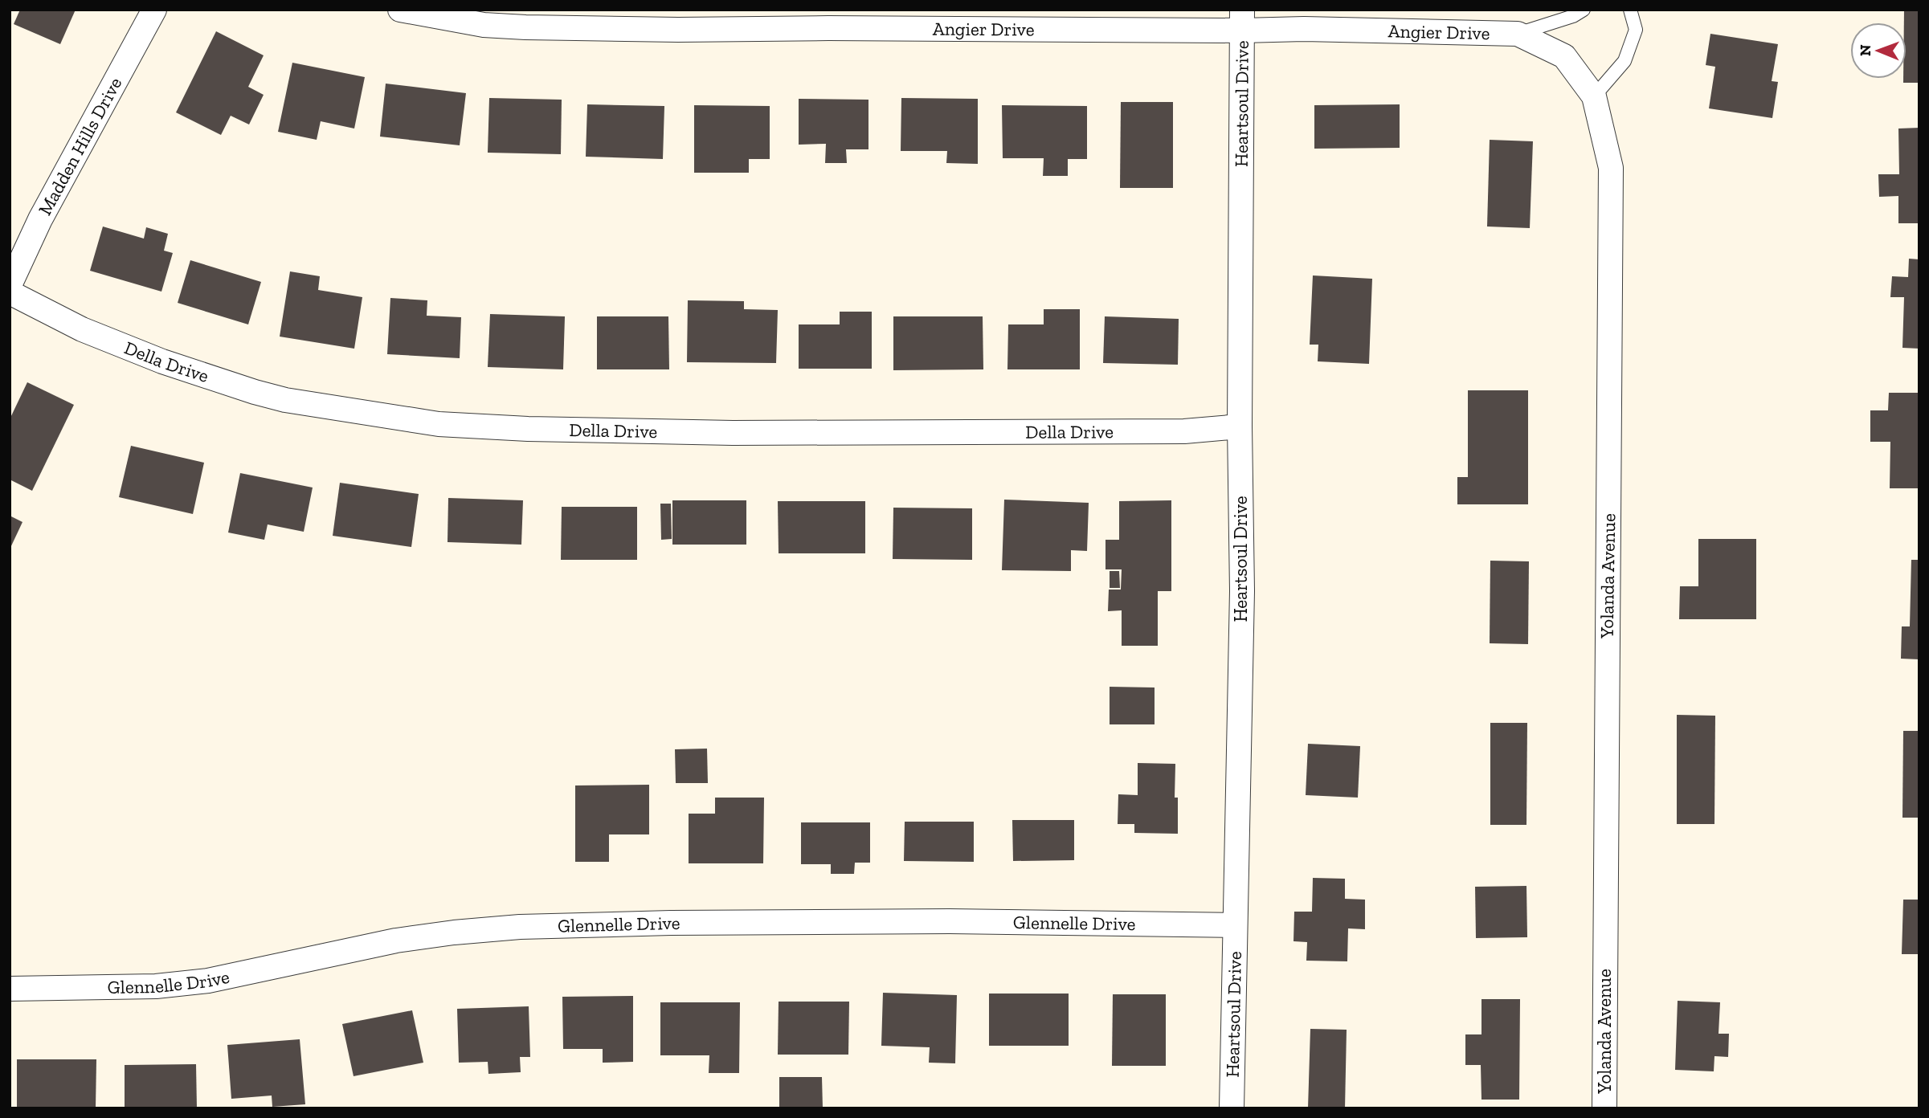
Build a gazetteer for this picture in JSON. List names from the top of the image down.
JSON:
{
  "streets": {
    "street": [
      "Angier Drive",
      "Heartsoul Drive",
      "Madden Hills Drive",
      "Della Drive",
      "Yolanda Avenue",
      "Glennelle Drive"
    ]
  },
  "crossings": [
    ["Angier Drive", "Heartsoul Drive"],
    ["Angier Drive", "Yolanda Avenue"],
    ["Heartsoul Drive", "Della Drive"],
    ["Heartsoul Drive", "Glennelle Drive"]
  ],
  "north": "left"
}
